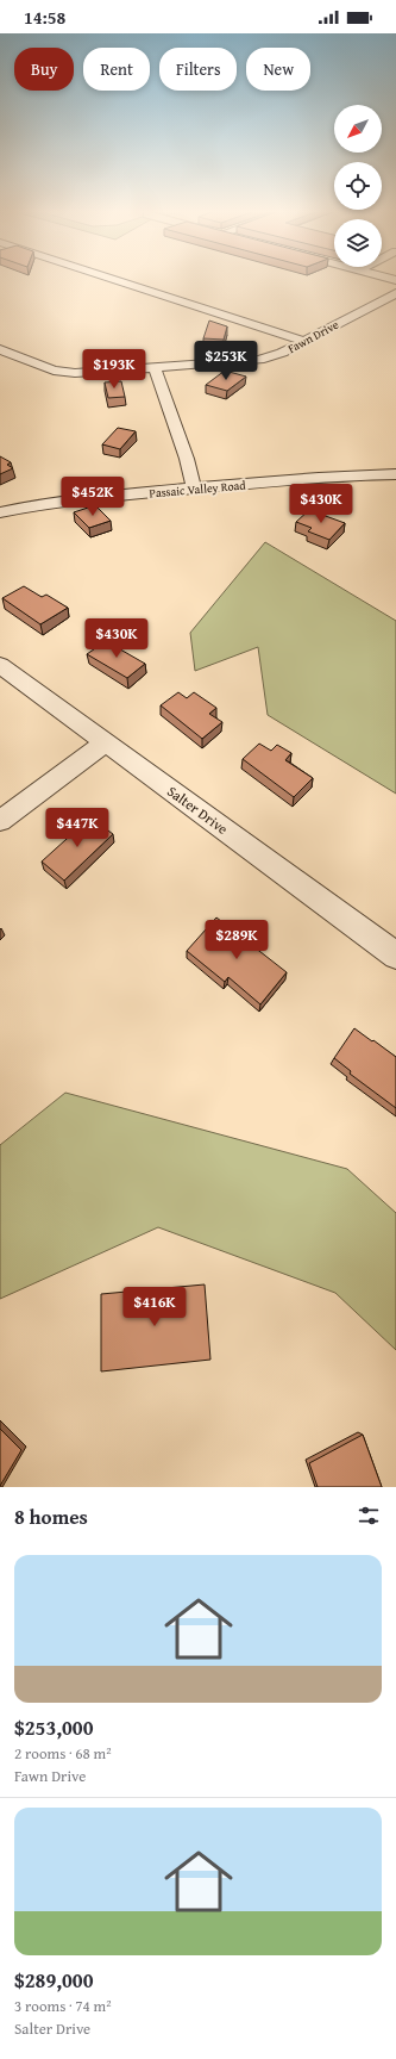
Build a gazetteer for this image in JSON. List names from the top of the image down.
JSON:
{
  "streets": {
    "street": ["Fawn Drive", "Passaic Valley Road", "Salter Drive"]
  },
  "north": "bottom left",
  "page": {
    "status": "14:58",
    "chip": [
      "Buy",
      "Rent",
      "Filters",
      "New"
    ],
    "price": [
      "$253K",
      "$193K",
      "$452K",
      "$430K",
      "$430K",
      "$447K",
      "$289K",
      "$416K"
    ],
    "heading": "8 homes",
    "list": [
      {
        "name": "$253,000",
        "note": "2 rooms · 68 m² · Fawn Drive"
      },
      {
        "name": "$289,000",
        "note": "3 rooms · 74 m² · Salter Drive"
      }
    ]
  }
}
